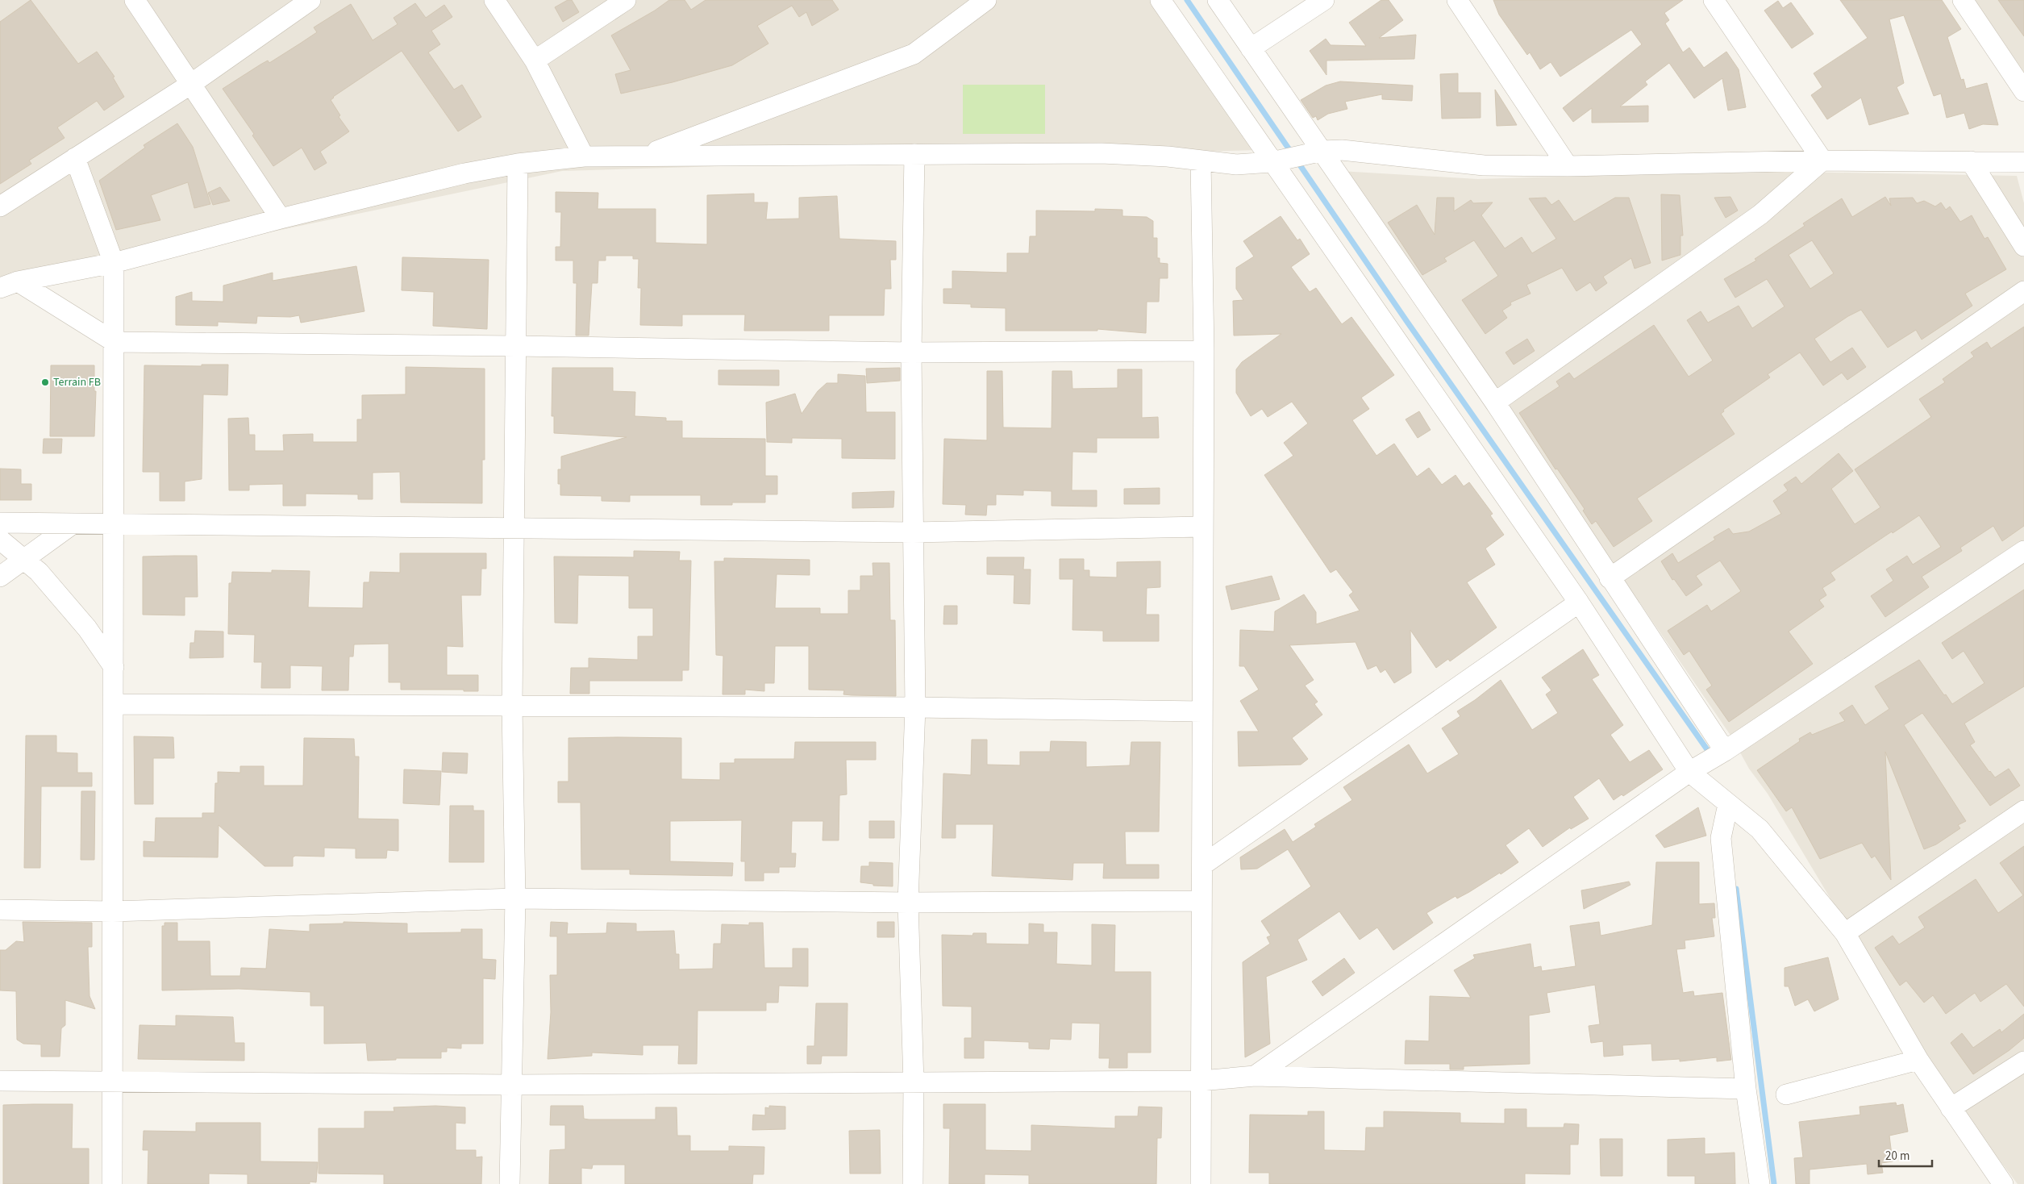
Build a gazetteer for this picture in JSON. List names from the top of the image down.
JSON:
{
  "places": ["Terrain FB"],
  "scale_bar": "20 m"
}
